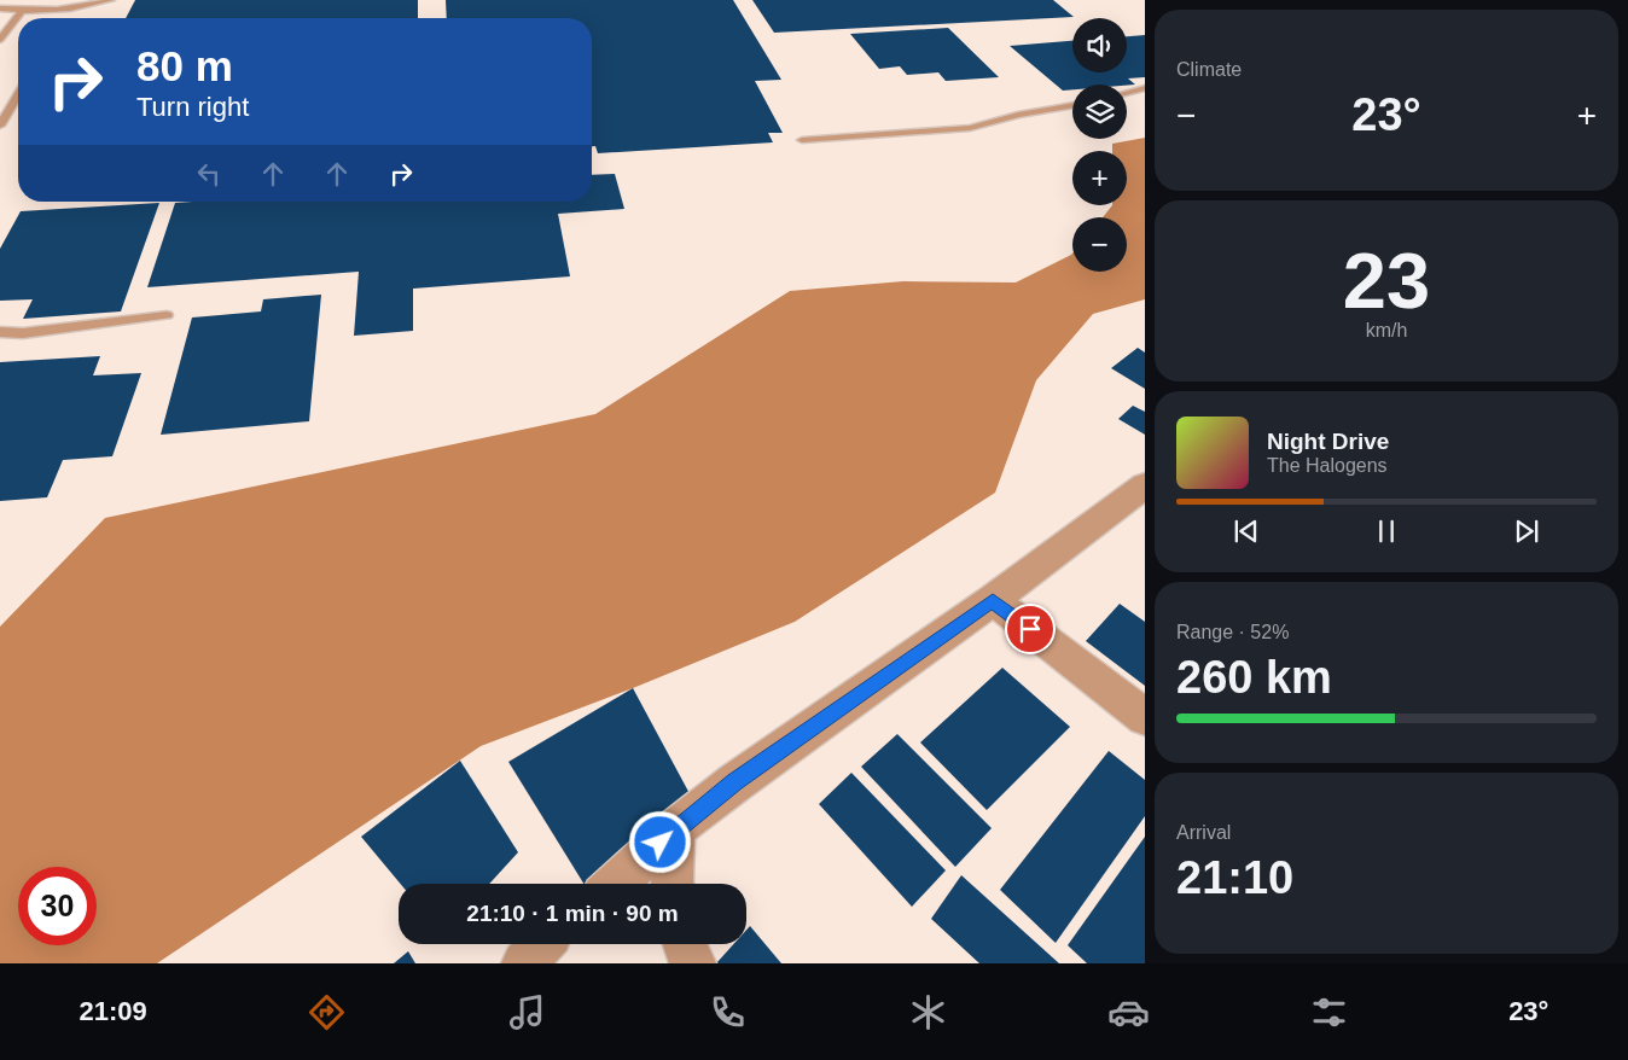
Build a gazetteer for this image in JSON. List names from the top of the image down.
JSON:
{
  "page": {
    "tile": [
      "Climate",
      ["23", "km/h"],
      ["Range · 52%", "260 km"],
      ["Arrival", "21:10"]
    ],
    "map_buttons": ["+", "−"],
    "turn": ["80 m", "Turn right"],
    "heat": ["−", "23°", "+"],
    "song": ["Night Drive", "The Halogens"],
    "limit": "30",
    "trip": "21:10 · 1 min · 90 m",
    "tabs": ["21:09", "23°"]
  }
}
